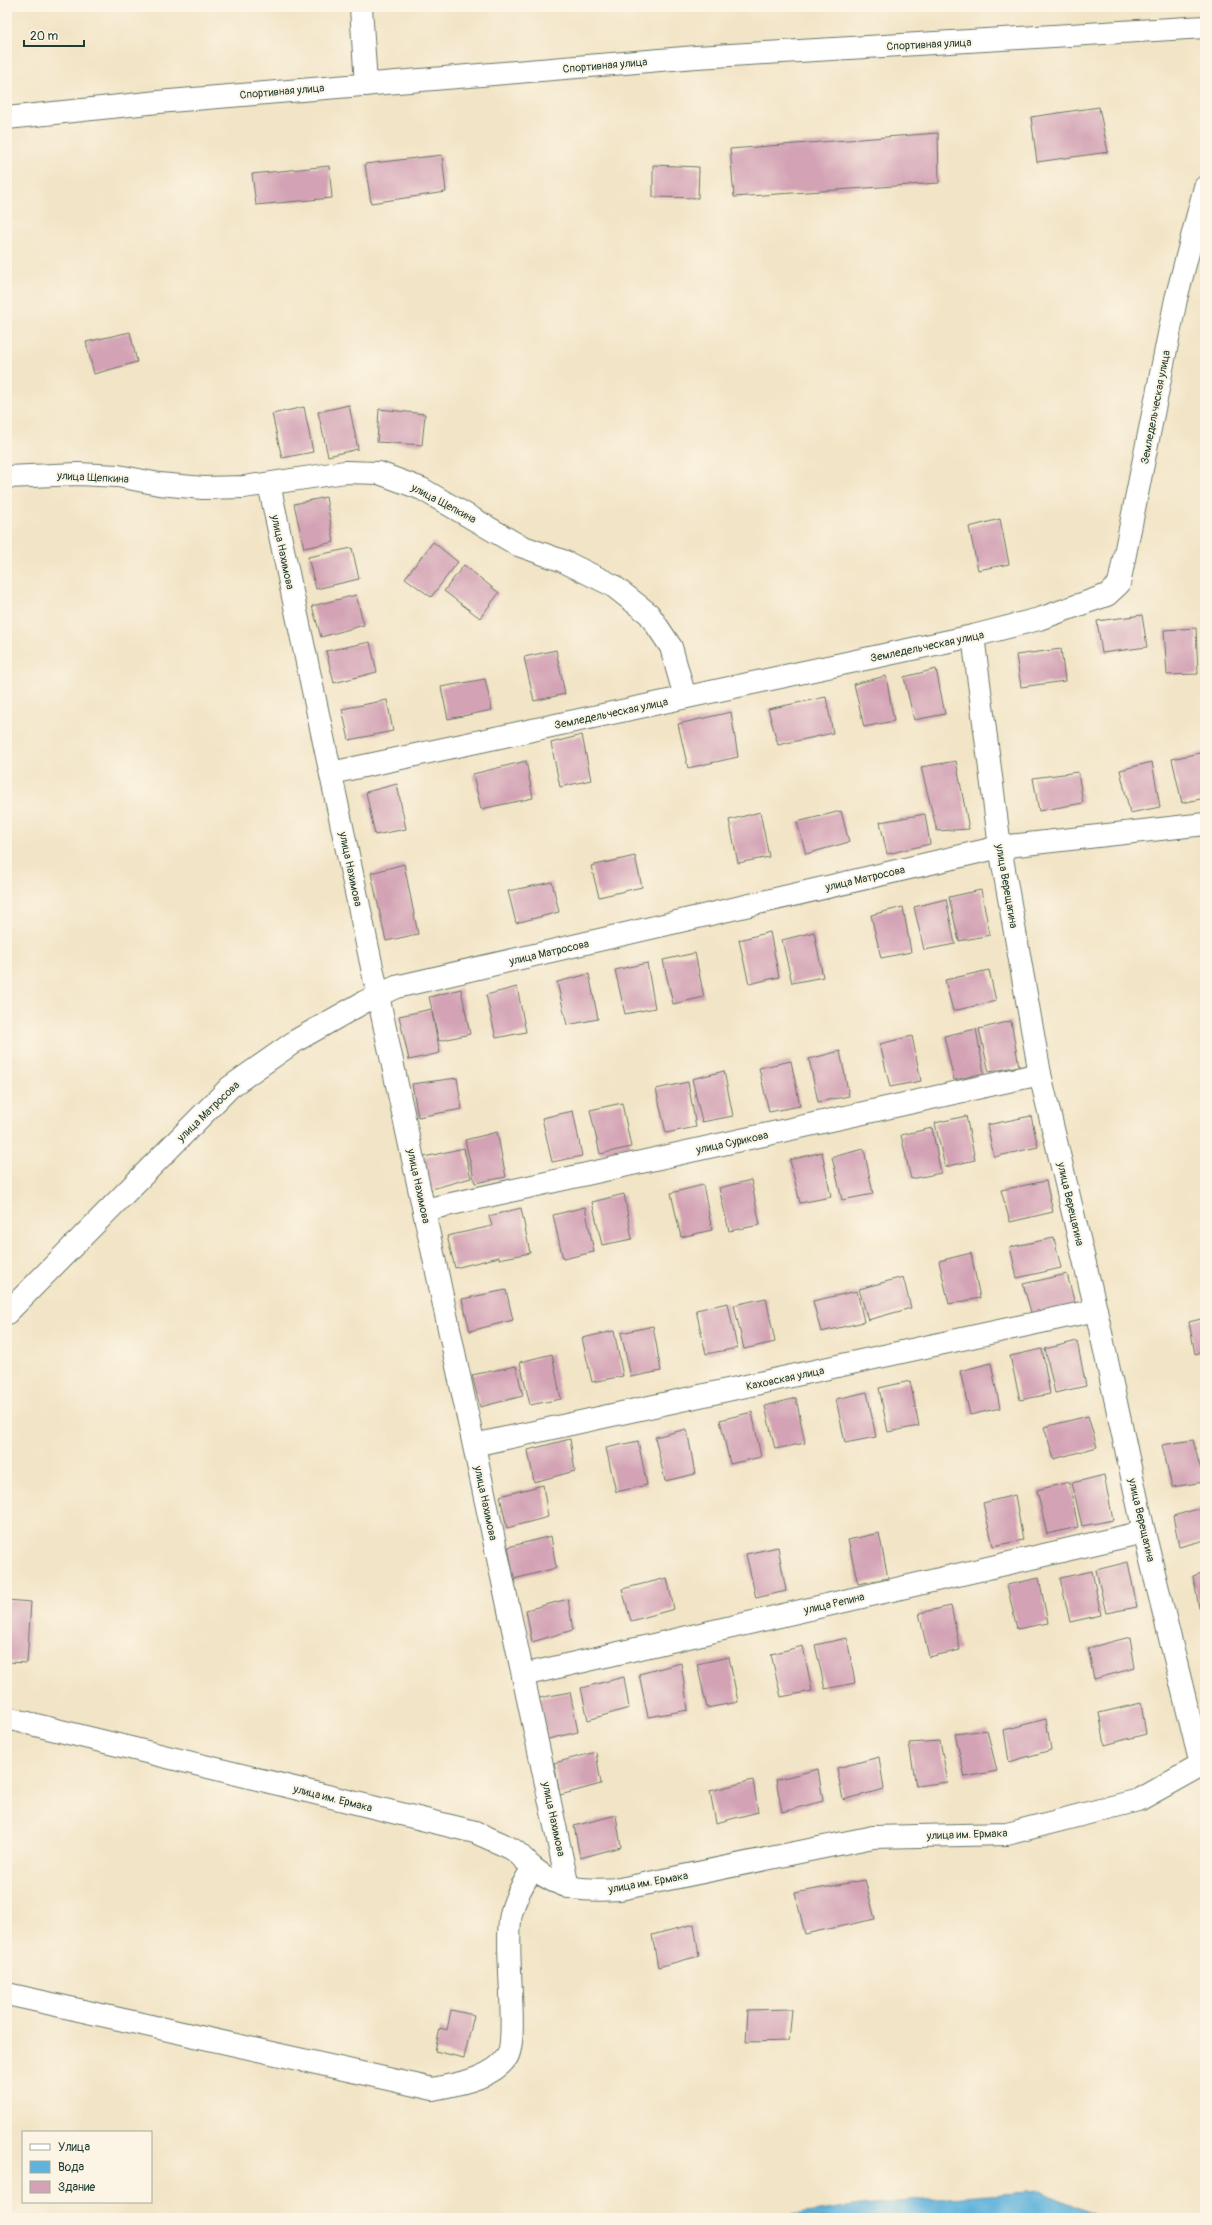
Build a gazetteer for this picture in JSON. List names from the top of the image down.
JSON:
{
  "streets": {
    "street": [
      "Спортивная улица",
      "Земледельческая улица",
      "улица Щепкина",
      "улица Нахимова",
      "улица Матросова",
      "улица Верещагина",
      "улица Сурикова",
      "Каховская улица",
      "улица Репина",
      "улица им. Ермака"
    ]
  },
  "crossings": [
    ["Земледельческая улица", "улица Щепкина"],
    ["Земледельческая улица", "улица Нахимова"],
    ["Земледельческая улица", "улица Верещагина"],
    ["улица Щепкина", "улица Нахимова"],
    ["улица Нахимова", "улица Матросова"],
    ["улица Нахимова", "улица Сурикова"],
    ["улица Нахимова", "Каховская улица"],
    ["улица Нахимова", "улица Репина"],
    ["улица Нахимова", "улица им. Ермака"],
    ["улица Матросова", "улица Верещагина"],
    ["улица Верещагина", "улица Сурикова"],
    ["улица Верещагина", "Каховская улица"],
    ["улица Верещагина", "улица Репина"],
    ["улица Верещагина", "улица им. Ермака"]
  ],
  "legend": ["Улица", "Вода", "Здание"],
  "scale_bar": "20 m"
}
